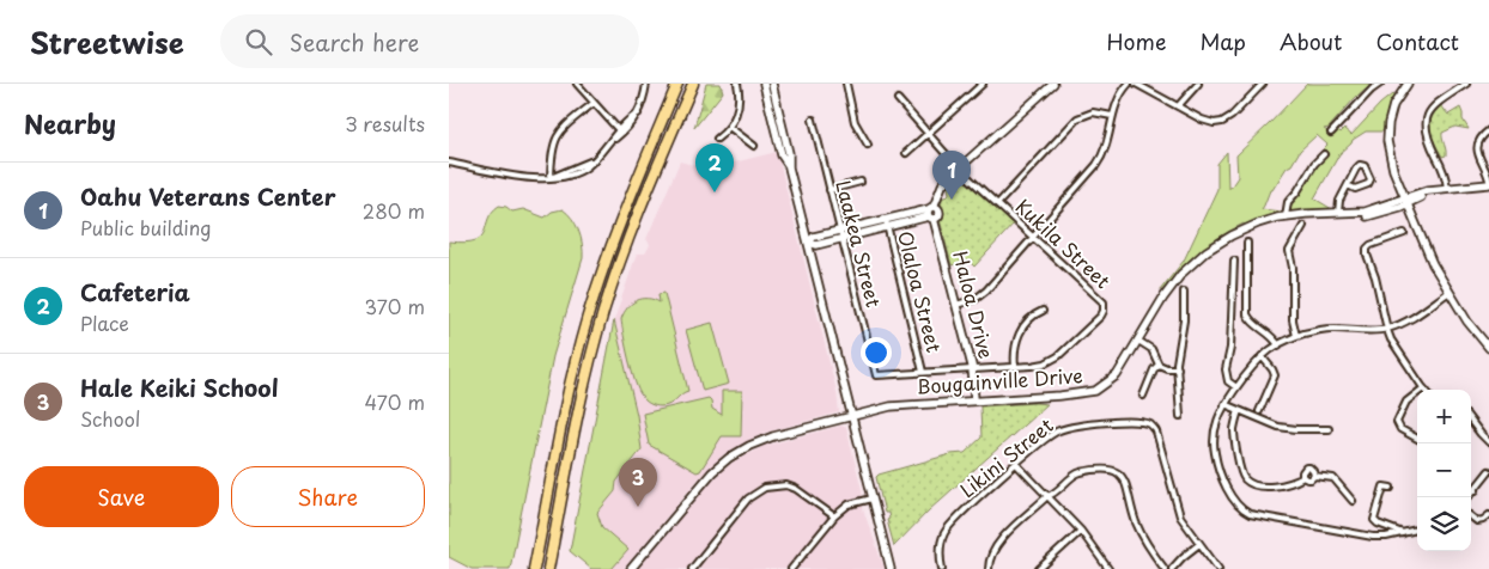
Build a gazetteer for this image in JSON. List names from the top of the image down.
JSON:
{
  "streets": {
    "street": [
      "Laakea Street",
      "Kukila Street",
      "Olaloa Street",
      "Haloa Drive",
      "Bougainville Drive",
      "Likini Street"
    ]
  },
  "crossings": [
    ["Laakea Street", "Kukila Street"],
    ["Kukila Street", "Olaloa Street"],
    ["Kukila Street", "Haloa Drive"],
    ["Haloa Drive", "Bougainville Drive"]
  ],
  "page": {
    "header": "Streetwise",
    "search": "Search here",
    "nav": [
      "Home",
      "Map",
      "About",
      "Contact"
    ],
    "heading": ["Nearby", "3 results"],
    "pins": ["2", "1", "3"],
    "list": [
      {
        "mark": "1",
        "name": "Oahu Veterans Center",
        "note": "Public building",
        "value": "280 m"
      },
      {
        "mark": "2",
        "name": "Cafeteria",
        "note": "Place",
        "value": "370 m"
      },
      {
        "mark": "3",
        "name": "Hale Keiki School",
        "note": "School",
        "value": "470 m"
      }
    ],
    "map_buttons": ["+", "−"],
    "buttons": ["Save", "Share"]
  }
}
